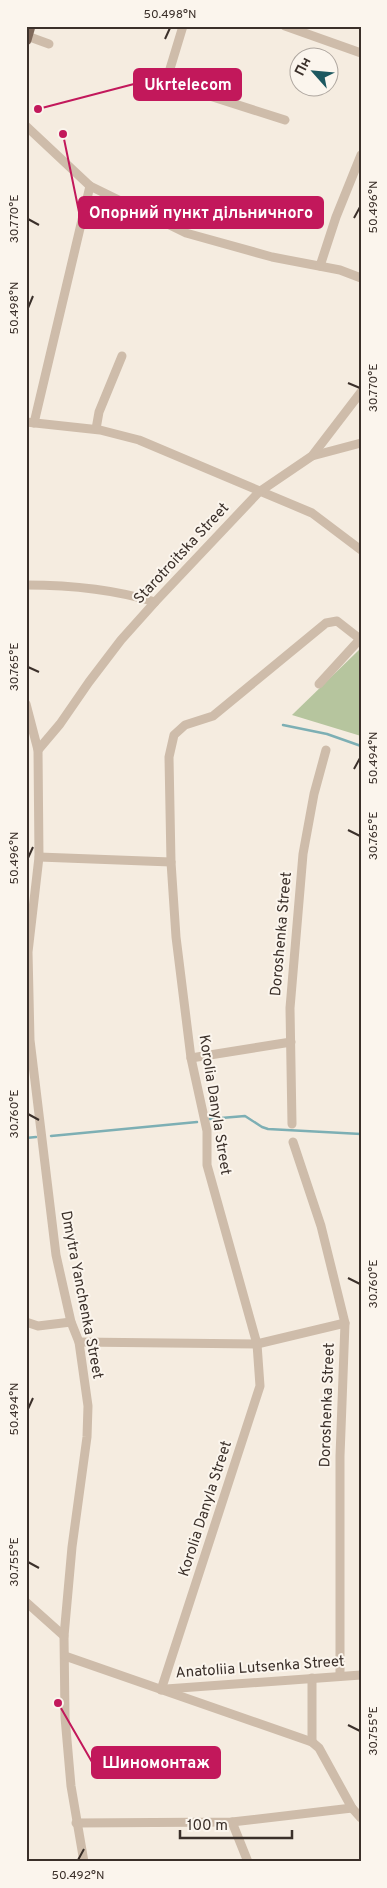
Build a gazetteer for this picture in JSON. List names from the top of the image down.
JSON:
{
  "streets": {
    "street": [
      "Starotroitska Street",
      "Doroshenka Street",
      "Korolia Danyla Street",
      "Dmytra Yanchenka Street",
      "Anatoliia Lutsenka Street"
    ]
  },
  "crossings": [
    ["Starotroitska Street", "Dmytra Yanchenka Street"],
    ["Doroshenka Street", "Anatoliia Lutsenka Street"],
    ["Korolia Danyla Street", "Anatoliia Lutsenka Street"],
    ["Dmytra Yanchenka Street", "Anatoliia Lutsenka Street"]
  ],
  "places": ["Ukrtelecom", "Опорний пункт дільничного", "Шиномонтаж"],
  "scale_bar": "100 m",
  "north": "top left",
  "coordinates": [
    "50.498°N",
    "50.496°N",
    "30.770°E",
    "30.765°E",
    "50.494°N",
    "30.760°E",
    "30.755°E",
    "50.492°N"
  ]
}
